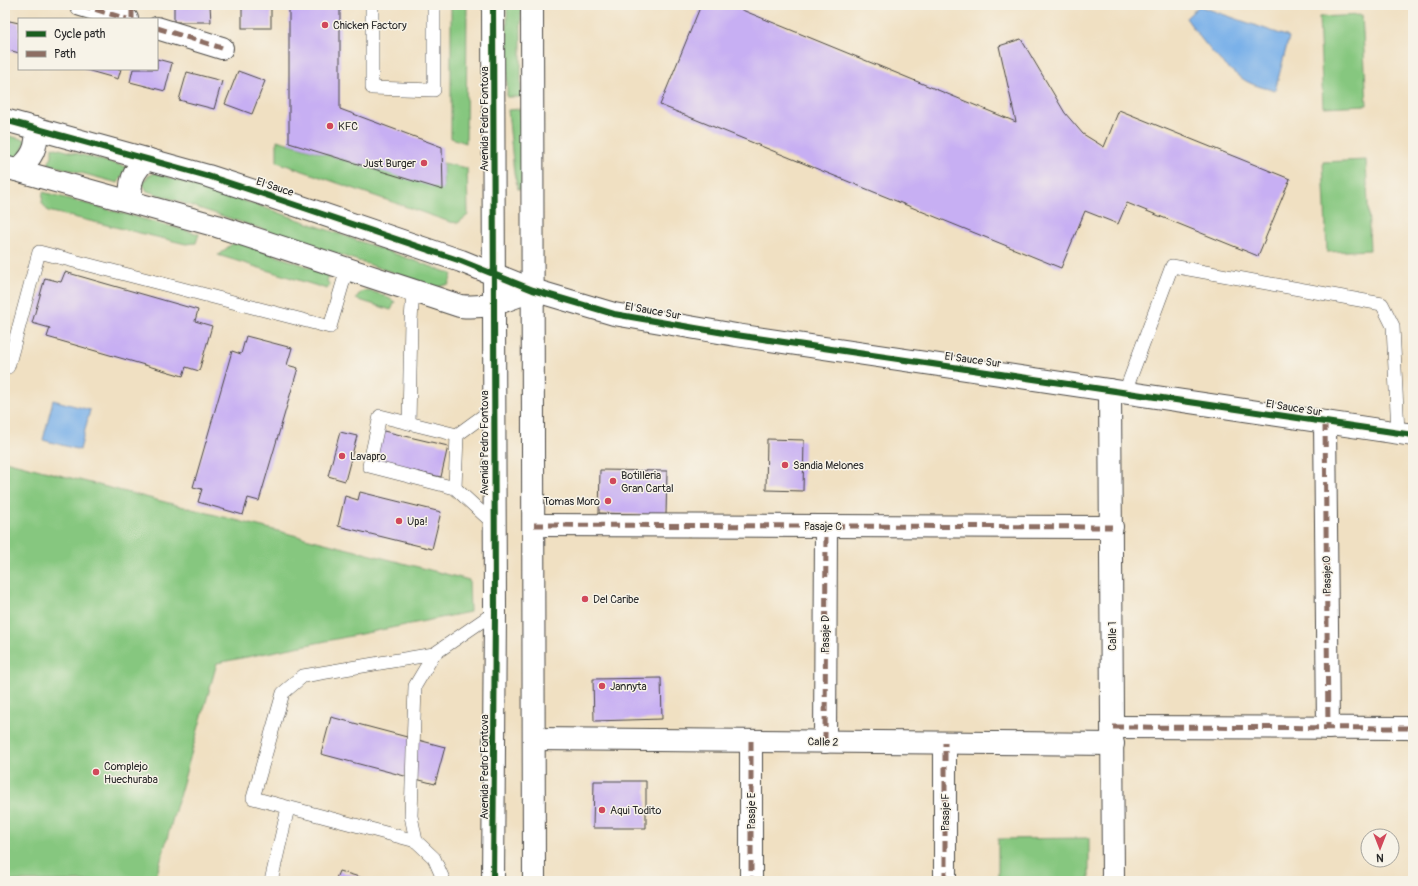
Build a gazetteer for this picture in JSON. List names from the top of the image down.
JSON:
{
  "streets": {
    "street": [
      "Avenida Pedro Fontova",
      "El Sauce",
      "El Sauce Sur",
      "Pasaje C",
      "Pasaje O",
      "Pasaje D",
      "Calle 1",
      "Calle 2",
      "Pasaje E",
      "Pasaje F"
    ]
  },
  "crossings": [
    ["Avenida Pedro Fontova", "El Sauce"],
    ["El Sauce", "El Sauce Sur"],
    ["El Sauce Sur", "Pasaje O"],
    ["El Sauce Sur", "Calle 1"],
    ["Pasaje C", "Pasaje D"],
    ["Pasaje C", "Calle 1"],
    ["Pasaje D", "Calle 2"],
    ["Calle 1", "Calle 2"],
    ["Calle 2", "Pasaje E"],
    ["Calle 2", "Pasaje F"]
  ],
  "places": [
    "Chicken Factory",
    "KFC",
    "Just Burger",
    "Lavapro",
    "Sandia Melones",
    "Botilleria Gran Cartal",
    "Tomas Moro",
    "Upa!",
    "Del Caribe",
    "Jannyta",
    "Complejo Huechuraba",
    "Aqui Todito"
  ],
  "legend": ["Cycle path", "Path"],
  "north": "bottom"
}
